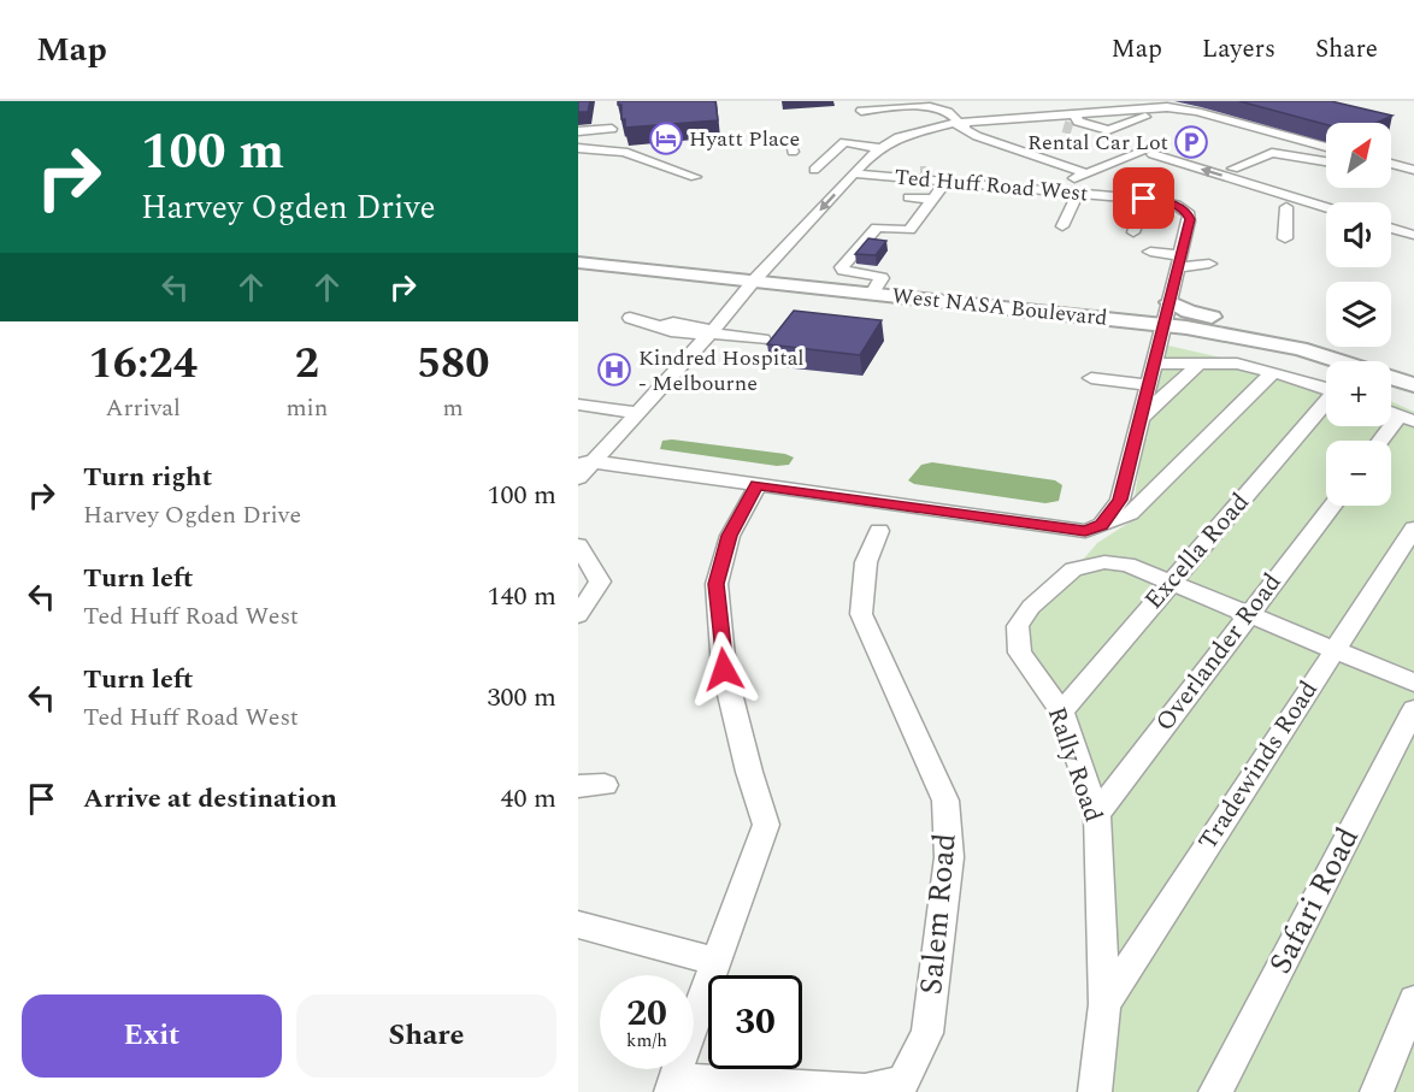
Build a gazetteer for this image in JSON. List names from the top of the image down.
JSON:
{
  "streets": {
    "main road": ["West NASA Boulevard"],
    "street": [
      "Ted Huff Road West",
      "Excella Road",
      "Overlander Road",
      "Rally Road",
      "Tradewinds Road",
      "Safari Road",
      "Salem Road"
    ]
  },
  "crossings": [
    ["Ted Huff Road West", "West NASA Boulevard"],
    ["Excella Road", "Rally Road"],
    ["Overlander Road", "Rally Road"],
    ["Rally Road", "Tradewinds Road"]
  ],
  "places": {
    "hotel": ["Hyatt Place"],
    "parking": ["Rental Car Lot"],
    "hospital": ["Kindred Hospital - Melbourne"]
  },
  "north": "top right",
  "page": {
    "header": "Map",
    "nav": ["Map", "Layers", "Share"],
    "turn": ["100 m", "Harvey Ogden Drive"],
    "map_buttons": ["+", "−"],
    "eta": [
      "16:24",
      "Arrival",
      "2",
      "min",
      "580",
      "m"
    ],
    "list": [
      {
        "name": "Turn right",
        "note": "Harvey Ogden Drive",
        "value": "100 m"
      },
      {
        "name": "Turn left",
        "note": "Ted Huff Road West",
        "value": "140 m"
      },
      {
        "name": "Turn left",
        "note": "Ted Huff Road West",
        "value": "300 m"
      },
      {
        "name": "Arrive at destination",
        "value": "40 m"
      }
    ],
    "speed": "20 km/h",
    "limit": "30",
    "buttons": ["Exit", "Share"]
  }
}
